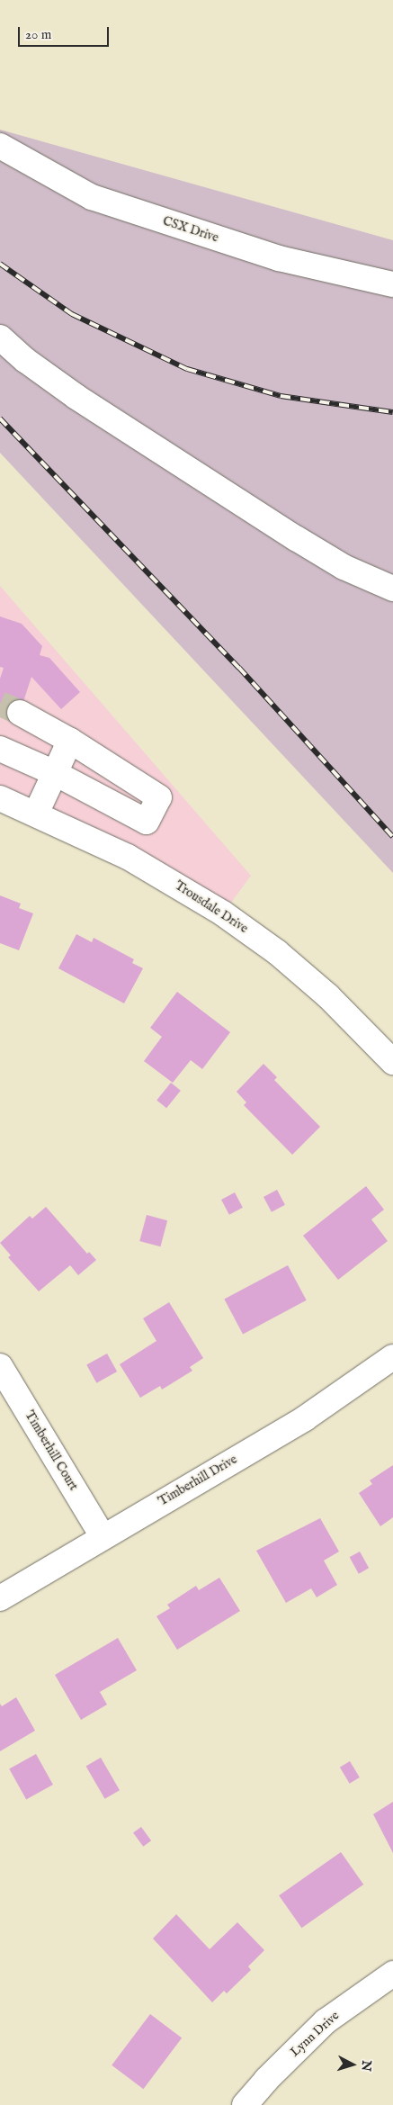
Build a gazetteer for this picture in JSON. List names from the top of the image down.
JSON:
{
  "streets": {
    "street": [
      "CSX Drive",
      "Trousdale Drive",
      "Timberhill Court",
      "Timberhill Drive",
      "Lynn Drive"
    ]
  },
  "crossings": [
    ["Timberhill Court", "Timberhill Drive"]
  ],
  "scale_bar": "20 m",
  "north": "right"
}
